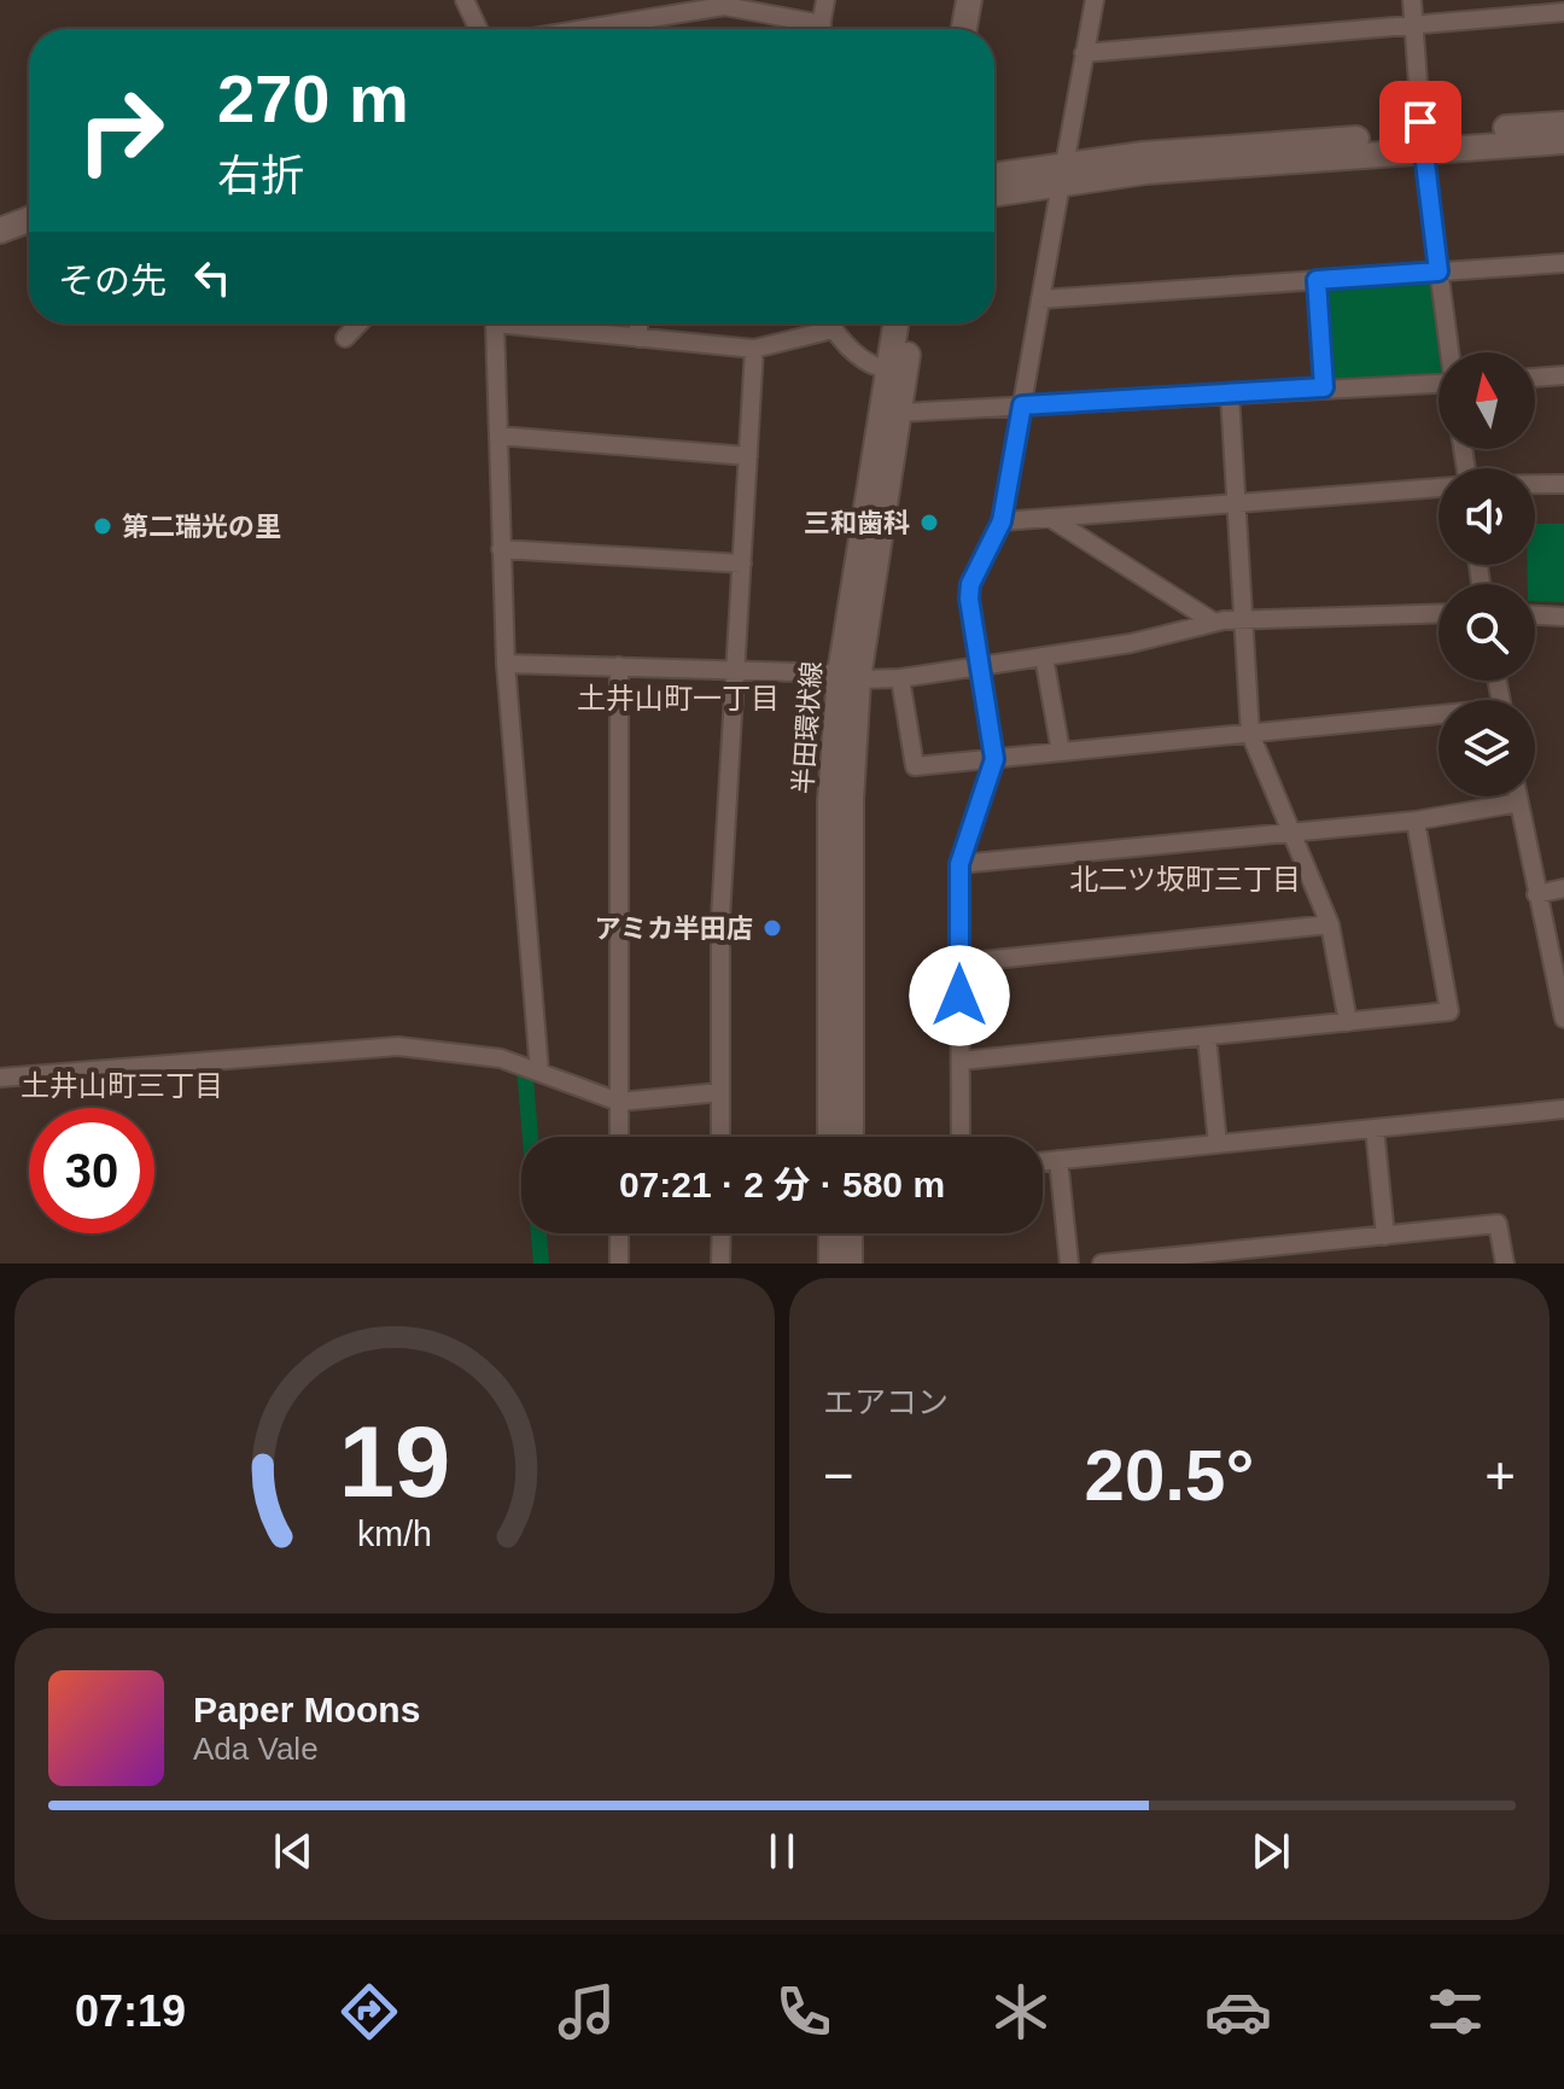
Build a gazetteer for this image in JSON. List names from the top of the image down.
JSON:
{
  "streets": {
    "main road": ["半田環状線"]
  },
  "districts": ["土井山町一丁目", "北二ツ坂町三丁目", "土井山町三丁目"],
  "places": ["三和歯科", "第二瑞光の里", "アミカ半田店"],
  "north": "top",
  "page": {
    "turn": ["270 m", "右折"],
    "then": "その先",
    "limit": "30",
    "trip": "07:21 · 2 分 · 580 m",
    "tile": "エアコン",
    "heat": ["−", "20.5°", "+"],
    "song": ["Paper Moons", "Ada Vale"],
    "tabs": "07:19",
    "gauge": ["19", "km/h"]
  }
}
